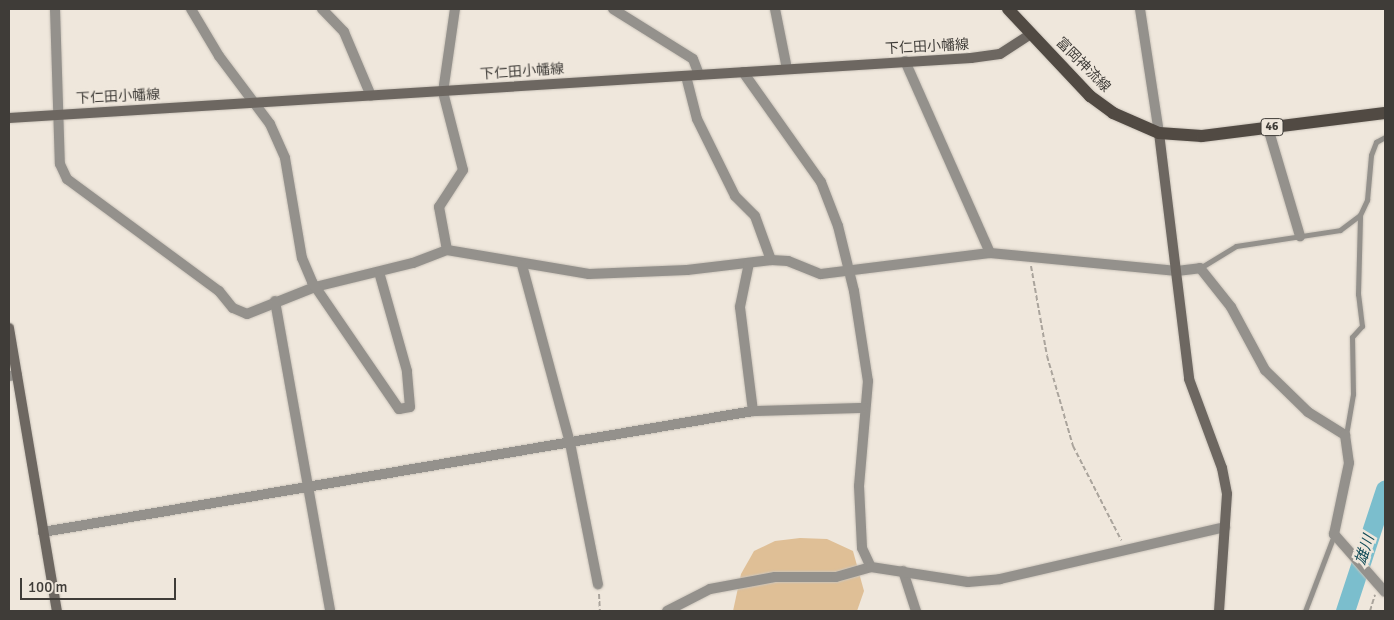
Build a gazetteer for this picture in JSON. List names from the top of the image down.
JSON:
{
  "streets": {
    "main road": ["下仁田小幡線", "富岡神流線", "46"]
  },
  "crossings": [
    ["下仁田小幡線", "富岡神流線"]
  ],
  "water": ["雄川"],
  "scale_bar": "100 m"
}
